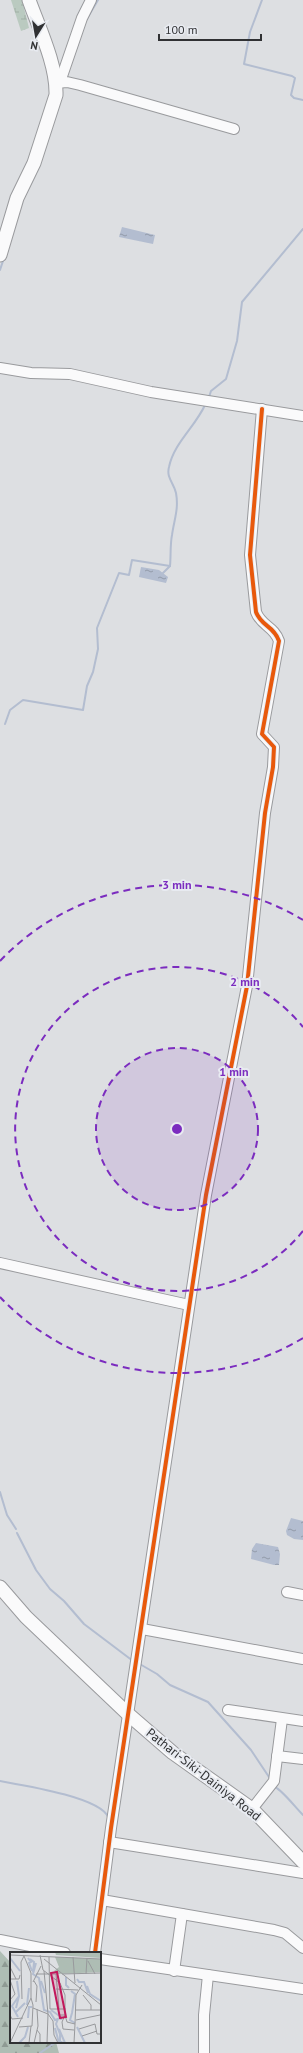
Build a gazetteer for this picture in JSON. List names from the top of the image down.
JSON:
{
  "streets": {
    "main road": ["Pathari-Siki-Dainiya Road"]
  },
  "scale_bar": "100 m",
  "north": "bottom",
  "rings": ["3 min", "2 min", "1 min"]
}
